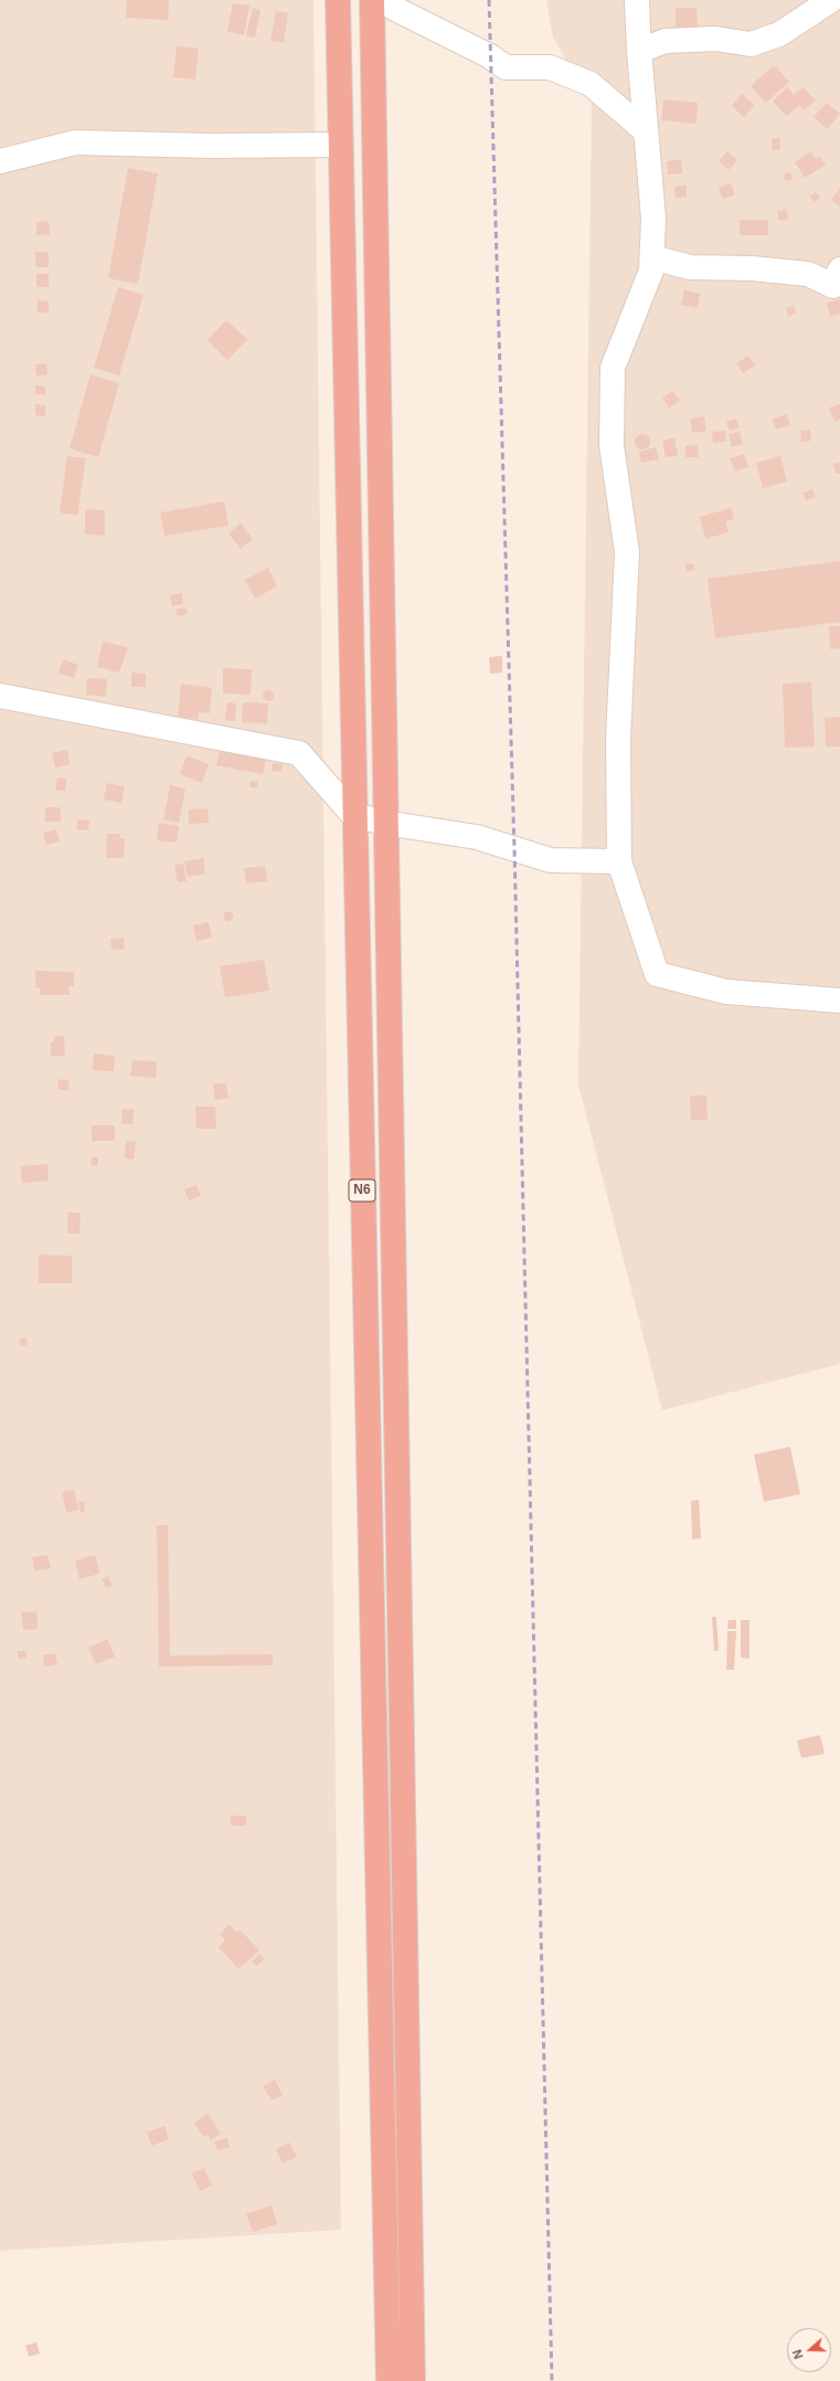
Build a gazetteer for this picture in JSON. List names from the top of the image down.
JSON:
{
  "streets": {
    "highway": ["N6"]
  },
  "north": "left"
}
